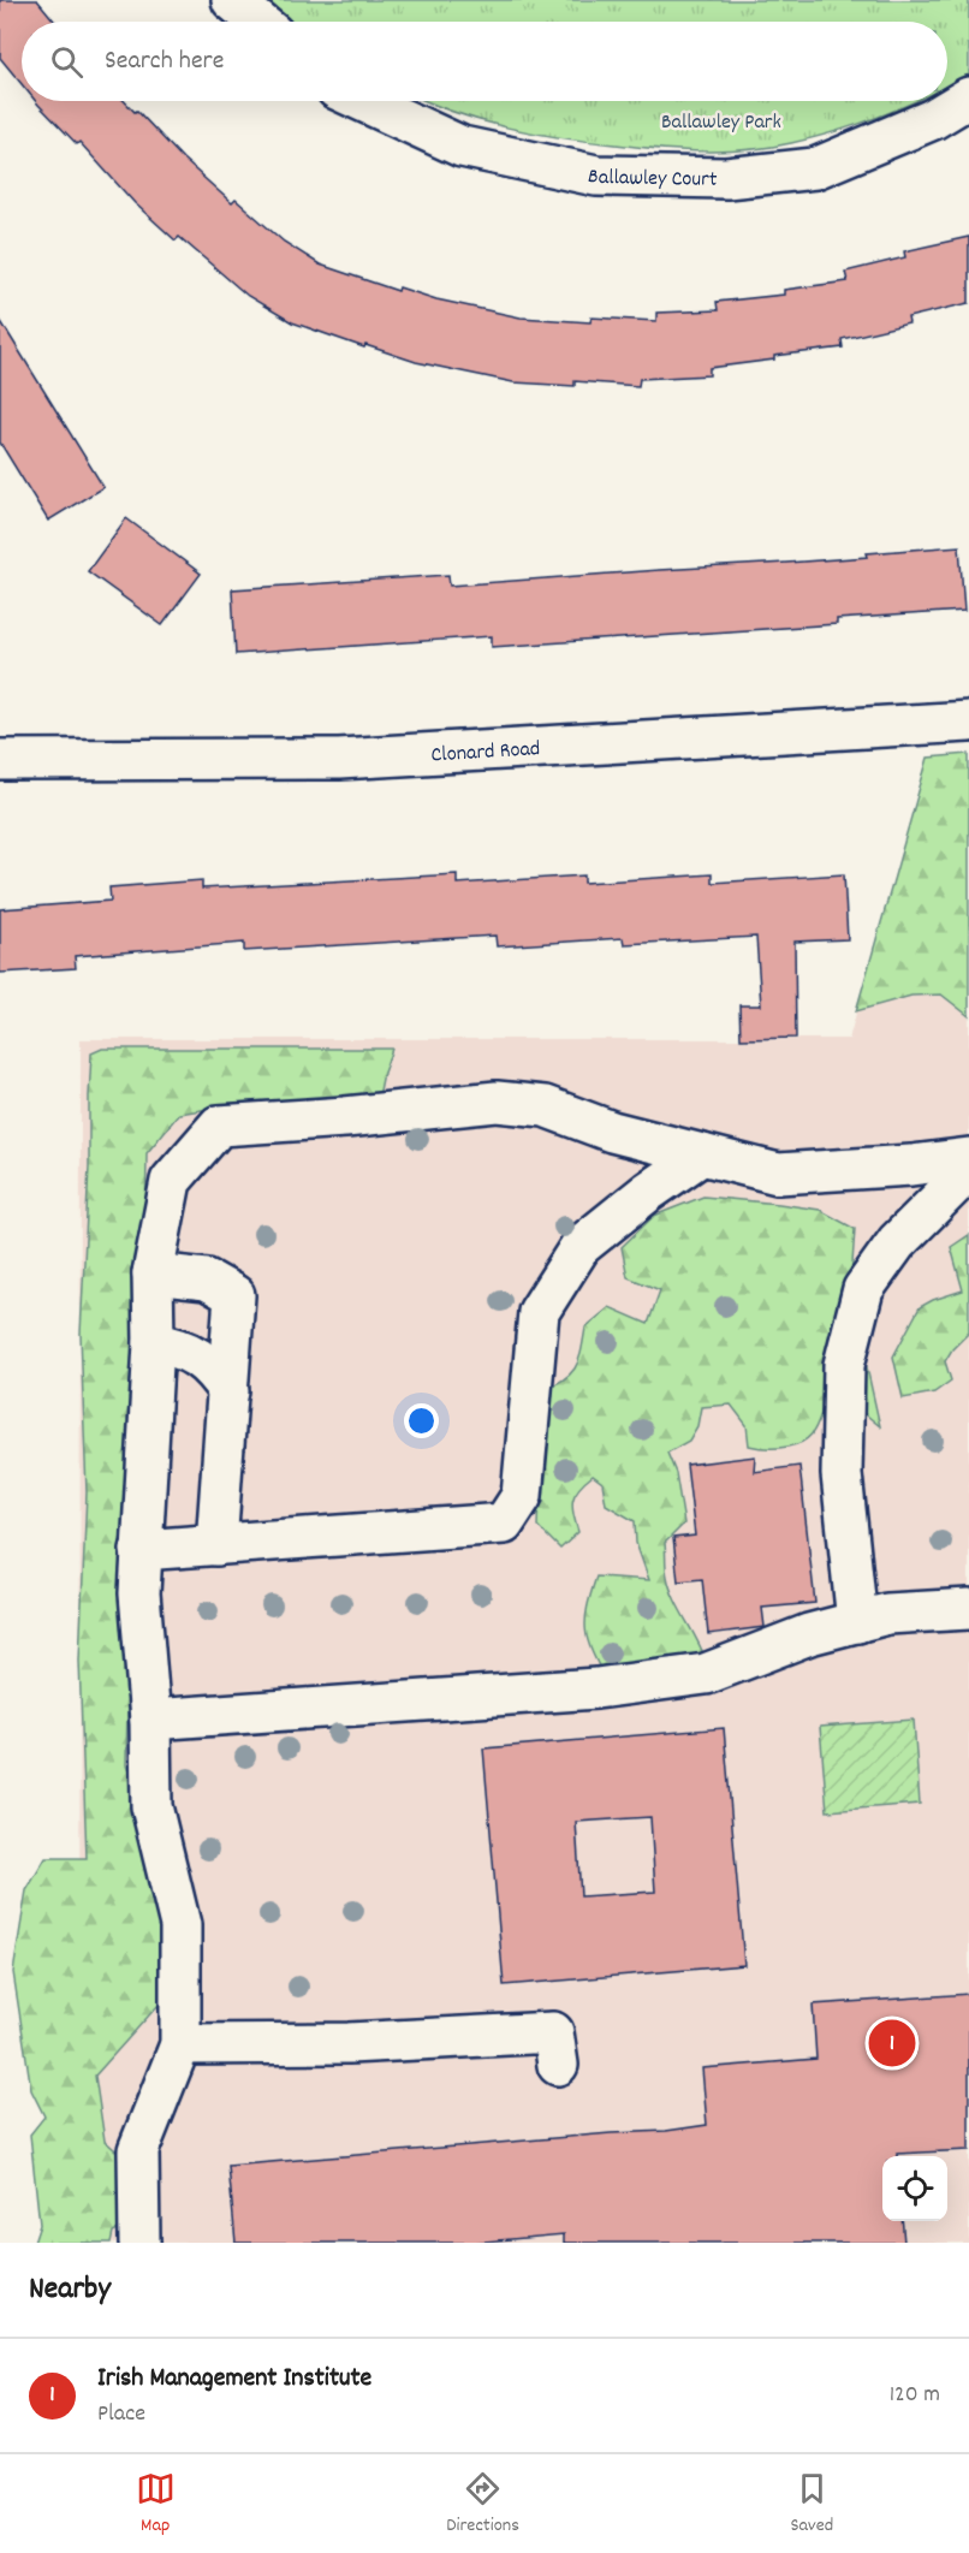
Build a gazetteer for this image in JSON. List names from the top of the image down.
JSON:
{
  "streets": {
    "street": ["Ballawley Court", "Clonard Road"]
  },
  "parks": ["Ballawley Park"],
  "page": {
    "search": "Search here",
    "pins": "1",
    "heading": "Nearby",
    "list": [
      {
        "mark": "1",
        "name": "Irish Management Institute",
        "note": "Place",
        "value": "120 m"
      }
    ],
    "nav": ["Map", "Directions", "Saved"]
  }
}
